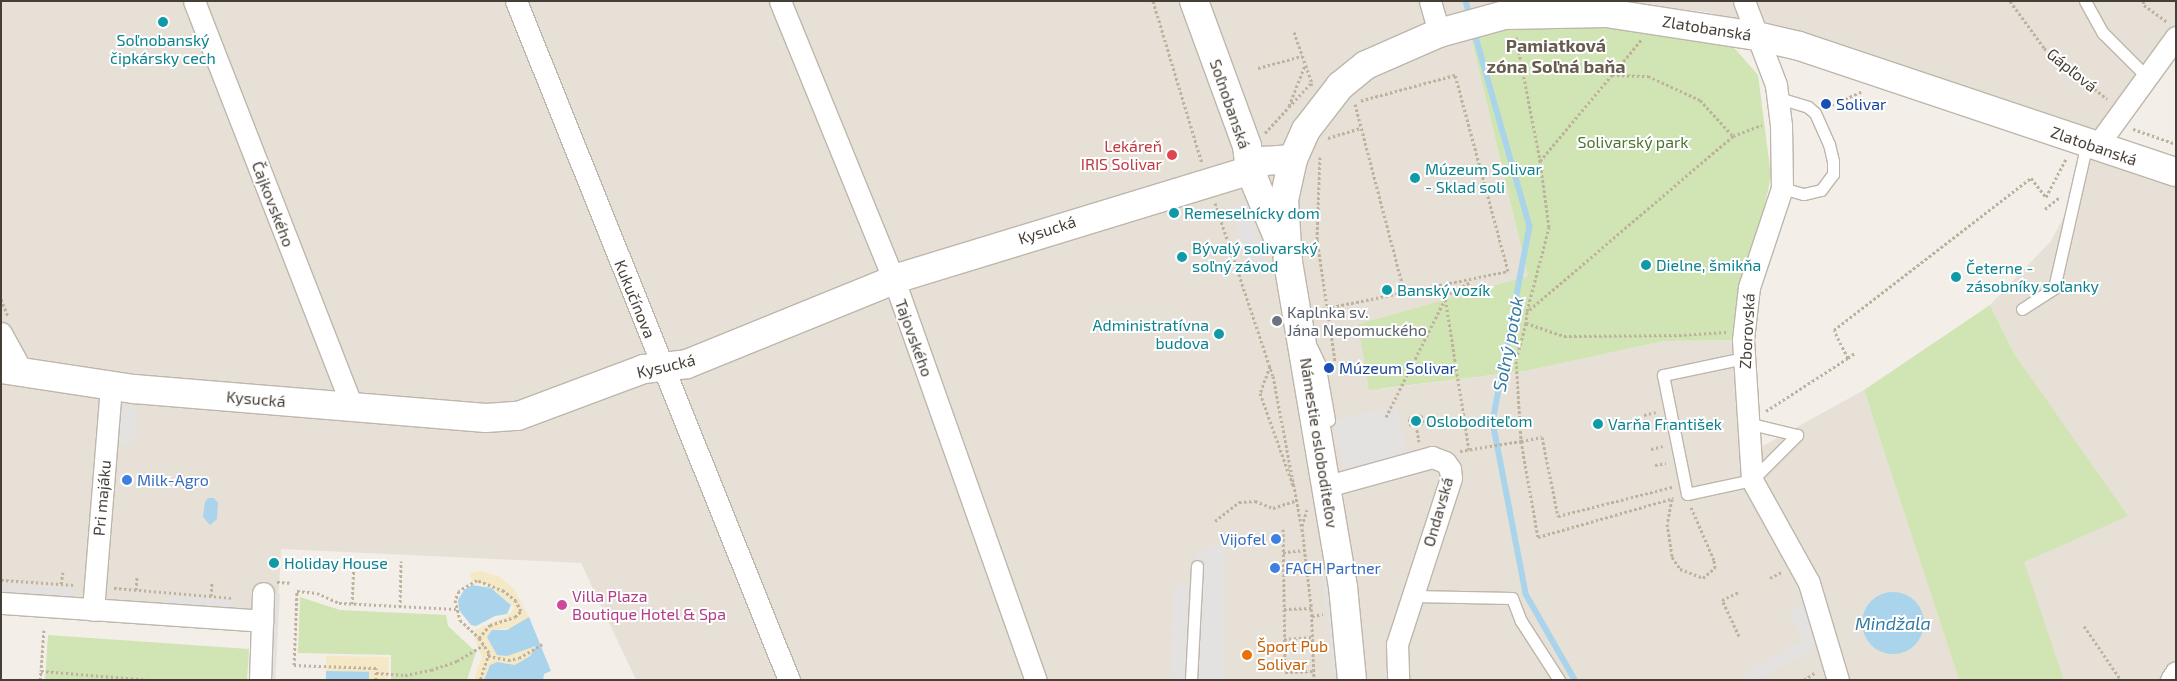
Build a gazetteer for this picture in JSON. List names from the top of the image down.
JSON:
{
  "streets": {
    "street": [
      "Zlatobanská",
      "Soľnobanská",
      "Čajkovského",
      "Kysucká",
      "Kukučínova",
      "Zborovská",
      "Tajovského",
      "Námestie osloboditeľov",
      "Pri majáku",
      "Ondavská"
    ],
    "path": ["Gápľová"]
  },
  "crossings": [
    ["Zlatobanská", "Soľnobanská"],
    ["Zlatobanská", "Zborovská"],
    ["Zlatobanská", "Námestie osloboditeľov"],
    ["Soľnobanská", "Kysucká"],
    ["Soľnobanská", "Námestie osloboditeľov"],
    ["Čajkovského", "Kysucká"],
    ["Kysucká", "Kukučínova"],
    ["Kysucká", "Tajovského"],
    ["Kysucká", "Pri majáku"],
    ["Námestie osloboditeľov", "Ondavská"]
  ],
  "districts": ["Pamiatková zóna Soľná baňa"],
  "water": ["Soľný potok", "Mindžala"],
  "parks": ["Solivarský park"],
  "places": [
    "Soľnobanský čipkársky cech",
    "Solivar",
    "Lekáreň IRIS Solivar",
    "Múzeum Solivar - Sklad soli",
    "Remeselnícky dom",
    "Bývalý solivarský soľný závod",
    "Dielne, šmikňa",
    "Četerne - zásobníky soľanky",
    "Banský vozík",
    "Kaplnka sv. Jána Nepomuckého",
    "Administratívna budova",
    "Múzeum Solivar",
    "Osloboditeľom",
    "Varňa František",
    "Milk-Agro",
    "Vijofel",
    "Holiday House",
    "FACH Partner",
    "Villa Plaza Boutique Hotel & Spa",
    "Šport Pub Solivar"
  ]
}
